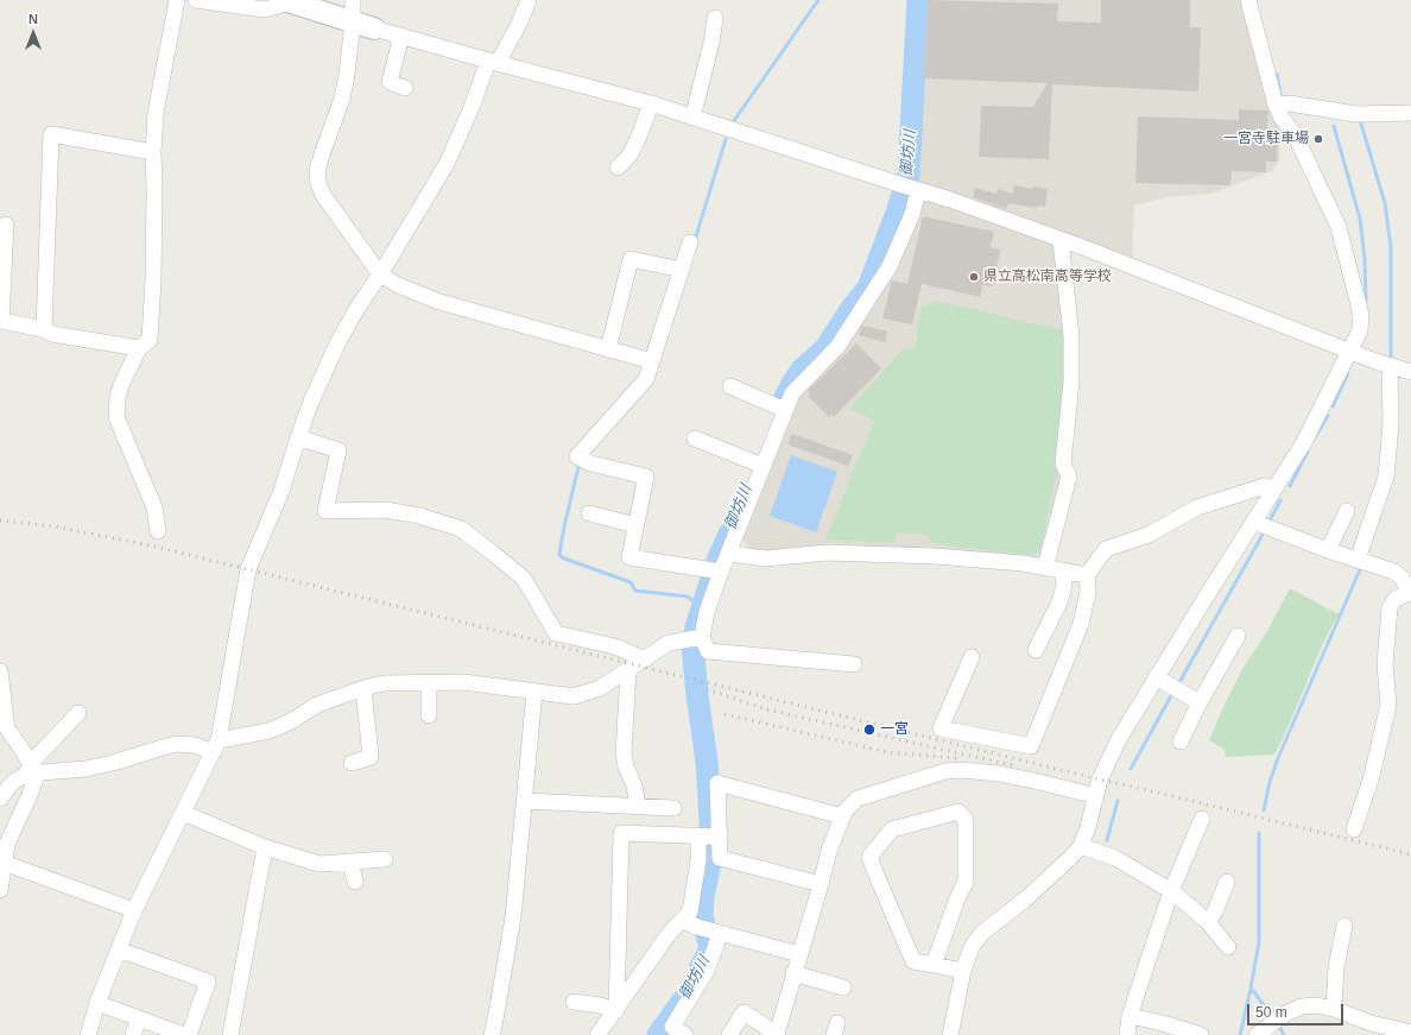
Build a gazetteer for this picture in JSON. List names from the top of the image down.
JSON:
{
  "water": ["御坊川"],
  "places": ["一宮寺駐車場", "県立高松南高等学校", "一宮"],
  "scale_bar": "50 m",
  "north": "top"
}
